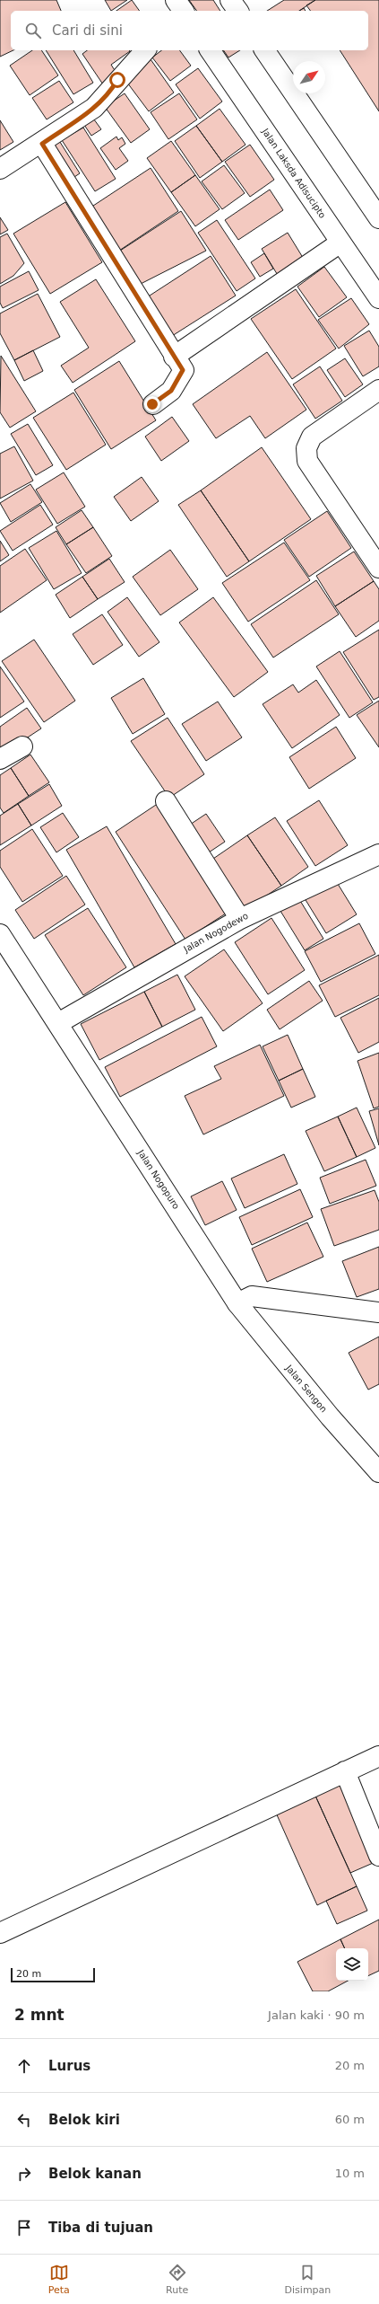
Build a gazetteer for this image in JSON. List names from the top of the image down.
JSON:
{
  "streets": {
    "street": [
      "Jalan Laksda Adisucipto",
      "Jalan Nogodewo",
      "Jalan Nogopuro",
      "Jalan Sengon"
    ]
  },
  "crossings": [
    ["Jalan Nogodewo", "Jalan Nogopuro"],
    ["Jalan Nogopuro", "Jalan Sengon"]
  ],
  "scale_bar": "20 m",
  "north": "top right",
  "page": {
    "search": "Cari di sini",
    "scale": "20 m",
    "heading": ["2 mnt", "Jalan kaki · 90 m"],
    "list": [
      ["Lurus", "20 m"],
      ["Belok kiri", "60 m"],
      ["Belok kanan", "10 m"],
      "Tiba di tujuan"
    ],
    "nav": ["Peta", "Rute", "Disimpan"]
  }
}
